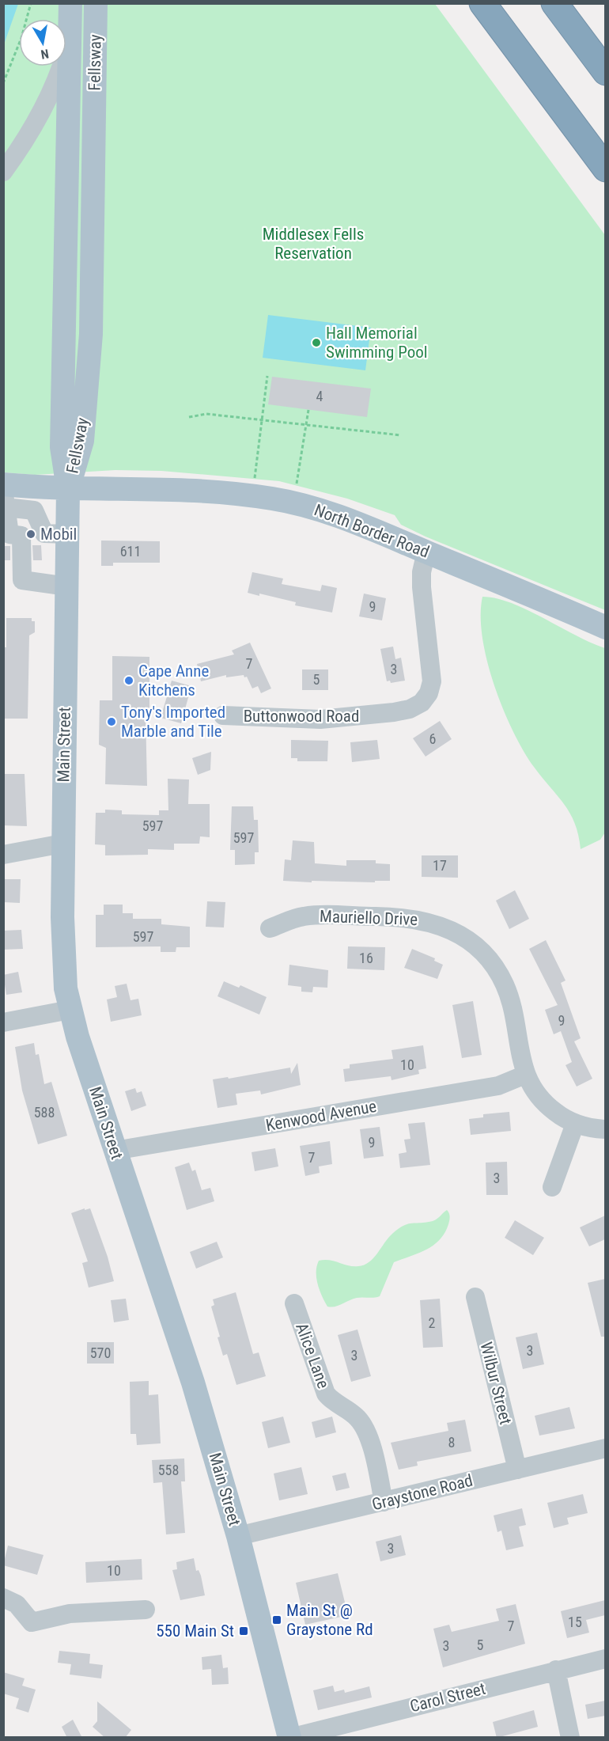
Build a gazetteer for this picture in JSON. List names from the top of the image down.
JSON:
{
  "streets": {
    "main road": ["Fellsway", "North Border Road", "Main Street"],
    "street": [
      "Buttonwood Road",
      "Mauriello Drive",
      "Kenwood Avenue",
      "Alice Lane",
      "Wilbur Street",
      "Graystone Road",
      "Carol Street"
    ]
  },
  "crossings": [
    ["Fellsway", "North Border Road"],
    ["Fellsway", "Main Street"],
    ["North Border Road", "Buttonwood Road"],
    ["North Border Road", "Main Street"],
    ["Main Street", "Kenwood Avenue"],
    ["Main Street", "Graystone Road"],
    ["Main Street", "Carol Street"],
    ["Mauriello Drive", "Kenwood Avenue"],
    ["Alice Lane", "Graystone Road"],
    ["Wilbur Street", "Graystone Road"]
  ],
  "parks": ["Middlesex Fells Reservation"],
  "places": {
    "other": [
      "Hall Memorial Swimming Pool",
      "Mobil",
      "Cape Anne Kitchens",
      "Tony's Imported Marble and Tile"
    ],
    "transit": ["Main St @ Graystone Rd", "550 Main St"]
  },
  "house_numbers": [
    "4",
    "611",
    "9",
    "7",
    "3",
    "5",
    "6",
    "597",
    "597",
    "17",
    "597",
    "16",
    "9",
    "10",
    "588",
    "9",
    "7",
    "3",
    "2",
    "3",
    "570",
    "3",
    "8",
    "558",
    "3",
    "10",
    "15",
    "7",
    "5",
    "3"
  ],
  "north": "bottom"
}
